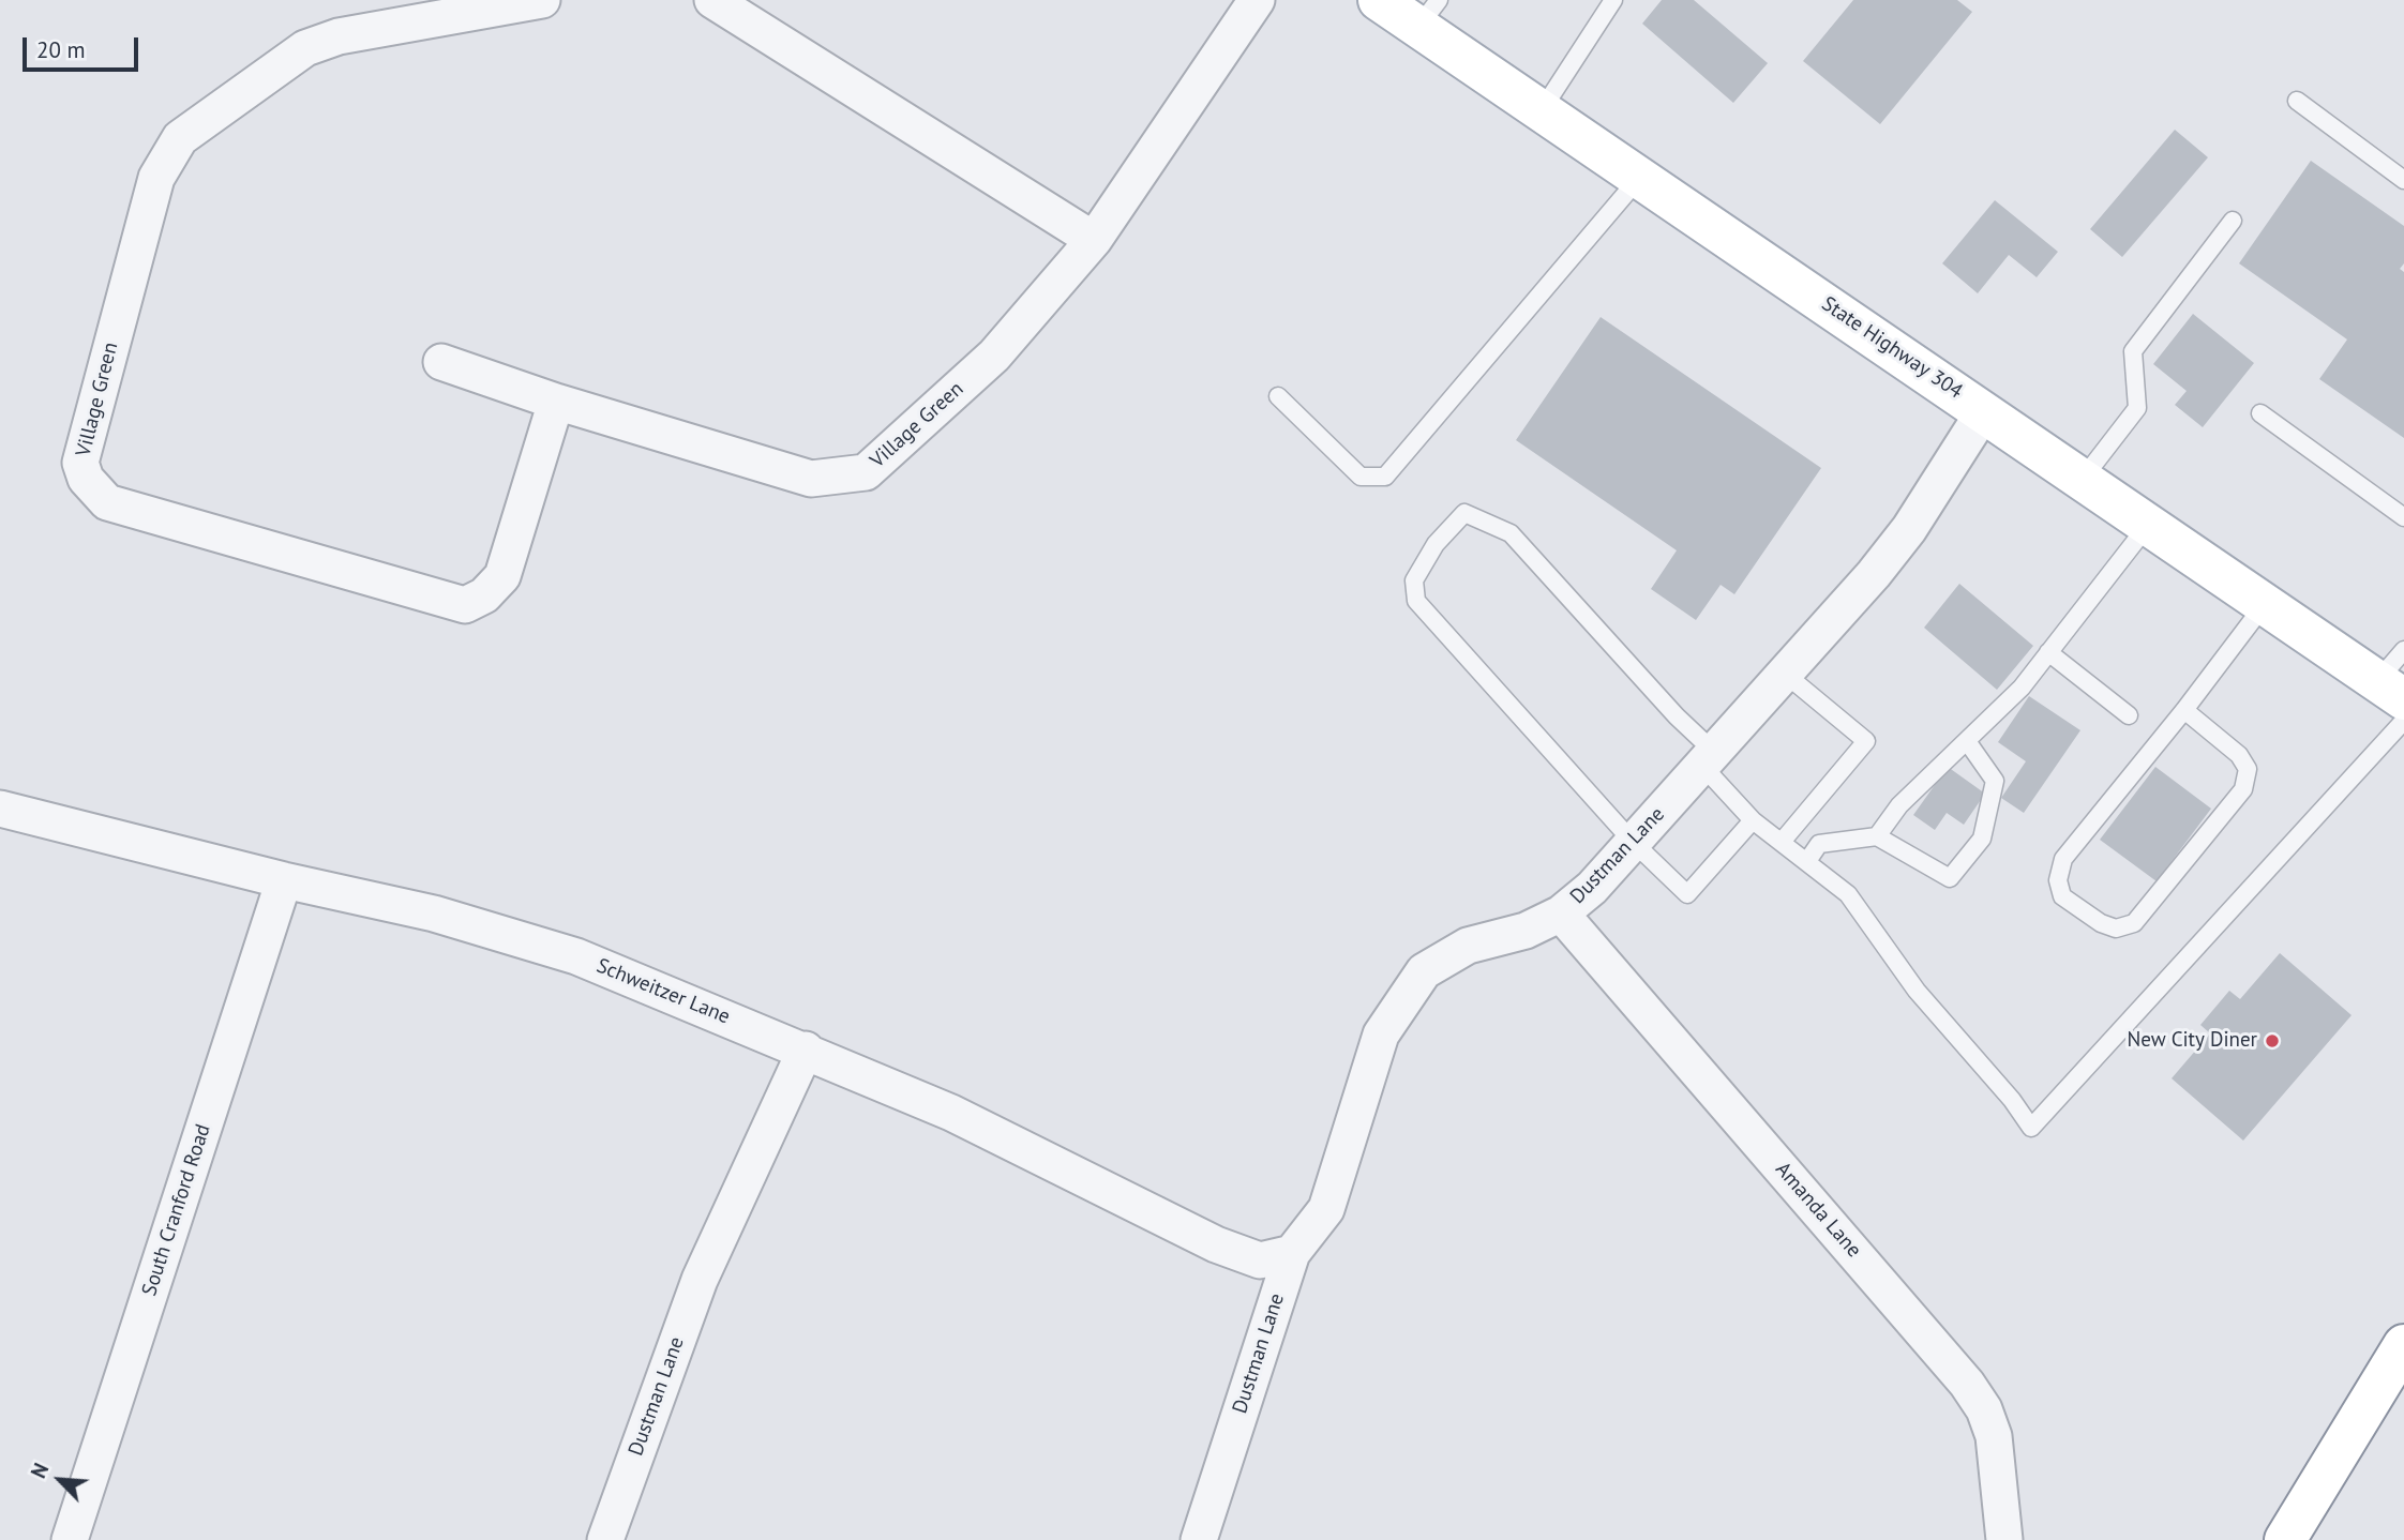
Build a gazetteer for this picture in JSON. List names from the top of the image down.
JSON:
{
  "streets": {
    "main road": ["State Highway 304"],
    "street": [
      "Village Green",
      "Dustman Lane",
      "Schweitzer Lane",
      "South Cranford Road",
      "Amanda Lane"
    ]
  },
  "crossings": [
    ["State Highway 304", "Dustman Lane"],
    ["Dustman Lane", "Schweitzer Lane"],
    ["Dustman Lane", "Amanda Lane"],
    ["Schweitzer Lane", "South Cranford Road"]
  ],
  "places": ["New City Diner"],
  "scale_bar": "20 m",
  "north": "top left"
}
